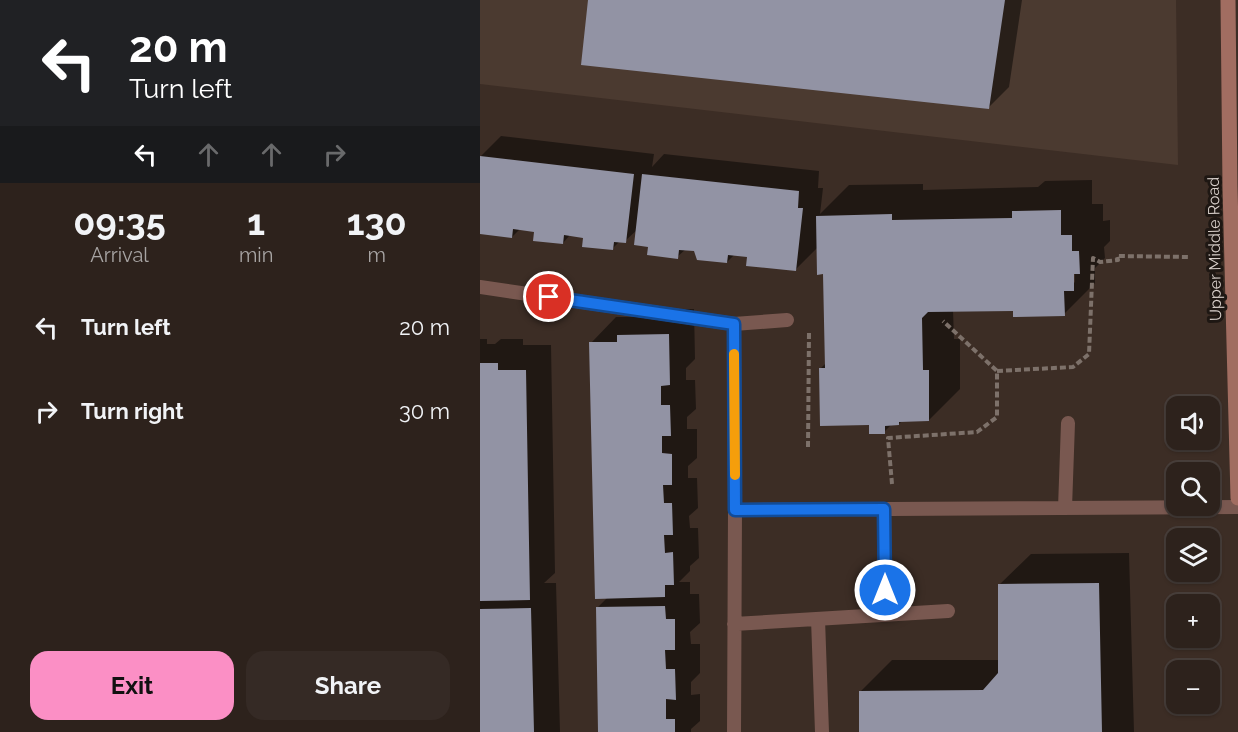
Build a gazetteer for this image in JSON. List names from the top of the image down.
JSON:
{
  "streets": {
    "main road": ["Upper Middle Road"]
  },
  "page": {
    "turn": ["20 m", "Turn left"],
    "eta": [
      "09:35",
      "Arrival",
      "1",
      "min",
      "130",
      "m"
    ],
    "list": [
      {
        "name": "Turn left",
        "value": "20 m"
      },
      {
        "name": "Turn right",
        "value": "30 m"
      }
    ],
    "map_buttons": ["+", "−"],
    "buttons": ["Exit", "Share"]
  }
}
